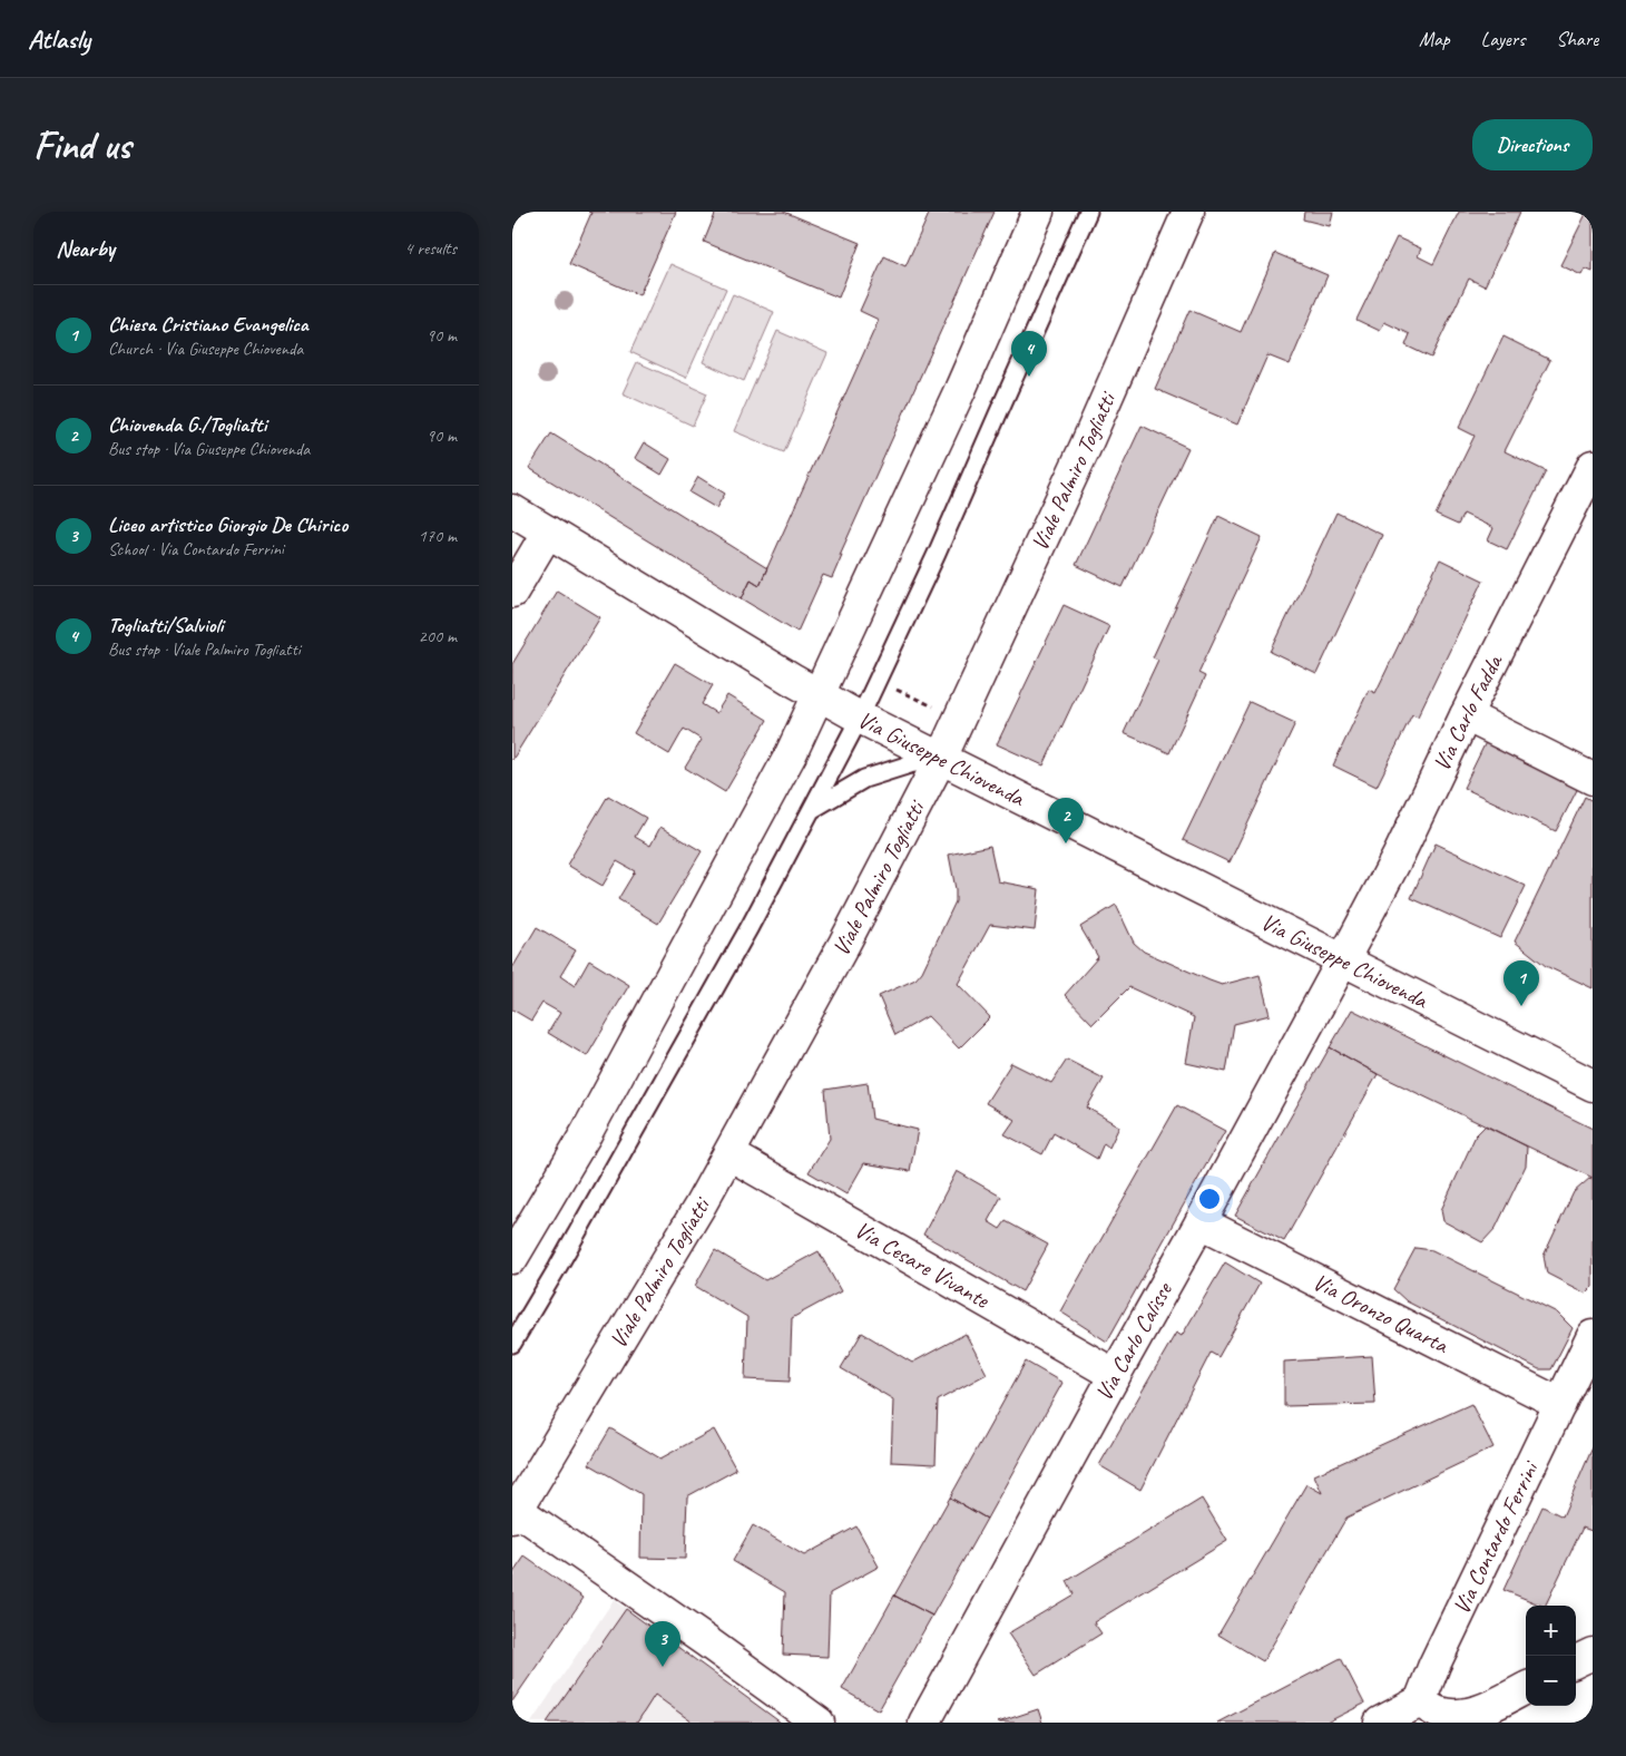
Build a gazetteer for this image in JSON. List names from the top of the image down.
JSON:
{
  "streets": {
    "street": [
      "Viale Palmiro Togliatti",
      "Via Carlo Fadda",
      "Via Giuseppe Chiovenda",
      "Via Cesare Vivante",
      "Via Oronzo Quarta",
      "Via Carlo Calisse",
      "Via Contardo Ferrini"
    ]
  },
  "crossings": [
    ["Viale Palmiro Togliatti", "Via Giuseppe Chiovenda"],
    ["Viale Palmiro Togliatti", "Via Cesare Vivante"],
    ["Via Carlo Fadda", "Via Giuseppe Chiovenda"],
    ["Via Carlo Fadda", "Via Carlo Calisse"],
    ["Via Giuseppe Chiovenda", "Via Carlo Calisse"],
    ["Via Cesare Vivante", "Via Carlo Calisse"],
    ["Via Oronzo Quarta", "Via Carlo Calisse"],
    ["Via Oronzo Quarta", "Via Contardo Ferrini"]
  ],
  "page": {
    "header": "Atlasly",
    "nav": ["Map", "Layers", "Share"],
    "buttons": "Directions",
    "title": "Find us",
    "heading": ["Nearby", "4 results"],
    "list": [
      {
        "mark": "1",
        "name": "Chiesa Cristiano Evangelica",
        "note": "Church · Via Giuseppe Chiovenda",
        "value": "90 m"
      },
      {
        "mark": "2",
        "name": "Chiovenda G./Togliatti",
        "note": "Bus stop · Via Giuseppe Chiovenda",
        "value": "90 m"
      },
      {
        "mark": "3",
        "name": "Liceo artistico Giorgio De Chirico",
        "note": "School · Via Contardo Ferrini",
        "value": "170 m"
      },
      {
        "mark": "4",
        "name": "Togliatti/Salvioli",
        "note": "Bus stop · Viale Palmiro Togliatti",
        "value": "200 m"
      }
    ],
    "pins": [
      "4",
      "2",
      "1",
      "3"
    ],
    "map_buttons": ["+", "−"]
  }
}
